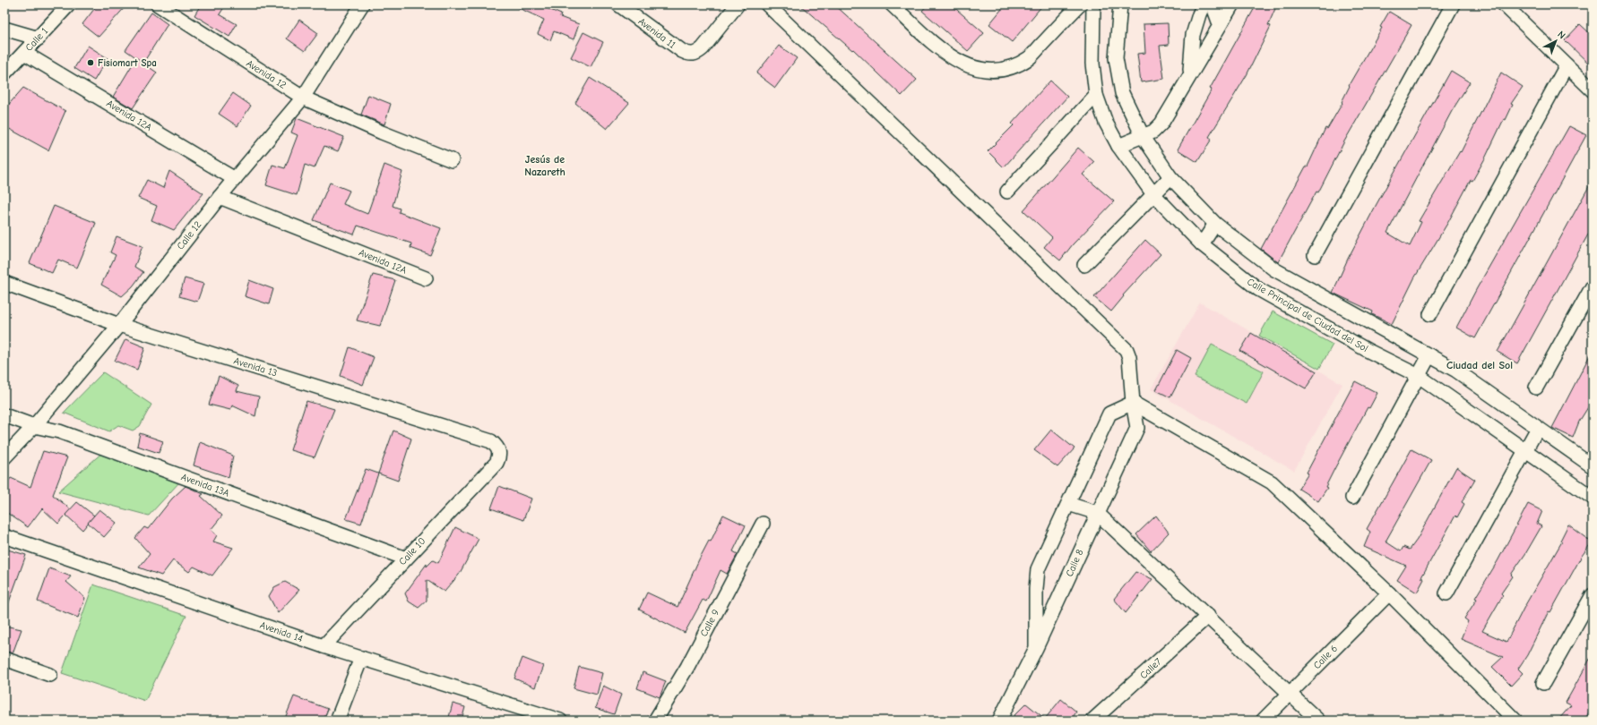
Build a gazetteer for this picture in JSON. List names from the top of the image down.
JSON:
{
  "streets": {
    "street": [
      "Avenida 11",
      "Calle 1",
      "Avenida 12",
      "Avenida 12A",
      "Calle 12",
      "Calle Principal de Ciudad del Sol",
      "Avenida 13",
      "Avenida 13A",
      "Calle 10",
      "Calle 8",
      "Calle 9",
      "Avenida 14",
      "Calle 6",
      "Calle7"
    ]
  },
  "crossings": [
    ["Calle 1", "Avenida 12A"],
    ["Avenida 12", "Calle 12"],
    ["Avenida 12A", "Calle 12"],
    ["Calle 12", "Avenida 13"],
    ["Calle 12", "Avenida 13A"],
    ["Avenida 13", "Calle 10"],
    ["Avenida 13A", "Calle 10"],
    ["Calle 10", "Avenida 14"]
  ],
  "districts": ["Jesús de Nazareth", "Ciudad del Sol"],
  "places": ["Fisiomart Spa"],
  "north": "top right"
}
